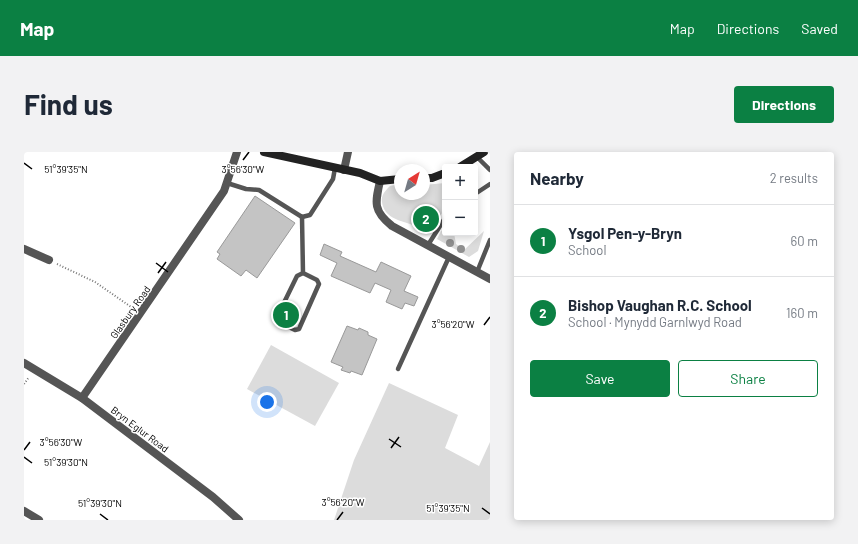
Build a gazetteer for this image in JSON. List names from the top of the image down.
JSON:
{
  "streets": {
    "street": ["Glasbury Road", "Bryn Eglur Road"]
  },
  "crossings": [
    ["Glasbury Road", "Bryn Eglur Road"]
  ],
  "north": "top right",
  "page": {
    "header": "Map",
    "nav": ["Map", "Directions", "Saved"],
    "buttons": [
      "Directions",
      ["Save", "Share"]
    ],
    "title": "Find us",
    "heading": ["Nearby", "2 results"],
    "map_buttons": ["+", "−"],
    "pins": ["2", "1"],
    "list": [
      {
        "mark": "1",
        "name": "Ysgol Pen-y-Bryn",
        "note": "School",
        "value": "60 m"
      },
      {
        "mark": "2",
        "name": "Bishop Vaughan R.C. School",
        "note": "School · Mynydd Garnlwyd Road",
        "value": "160 m"
      }
    ]
  },
  "coordinates": [
    "51°39'35\"N",
    "3°56'30\"W",
    "3°56'20\"W",
    "51°39'30\"N"
  ]
}
